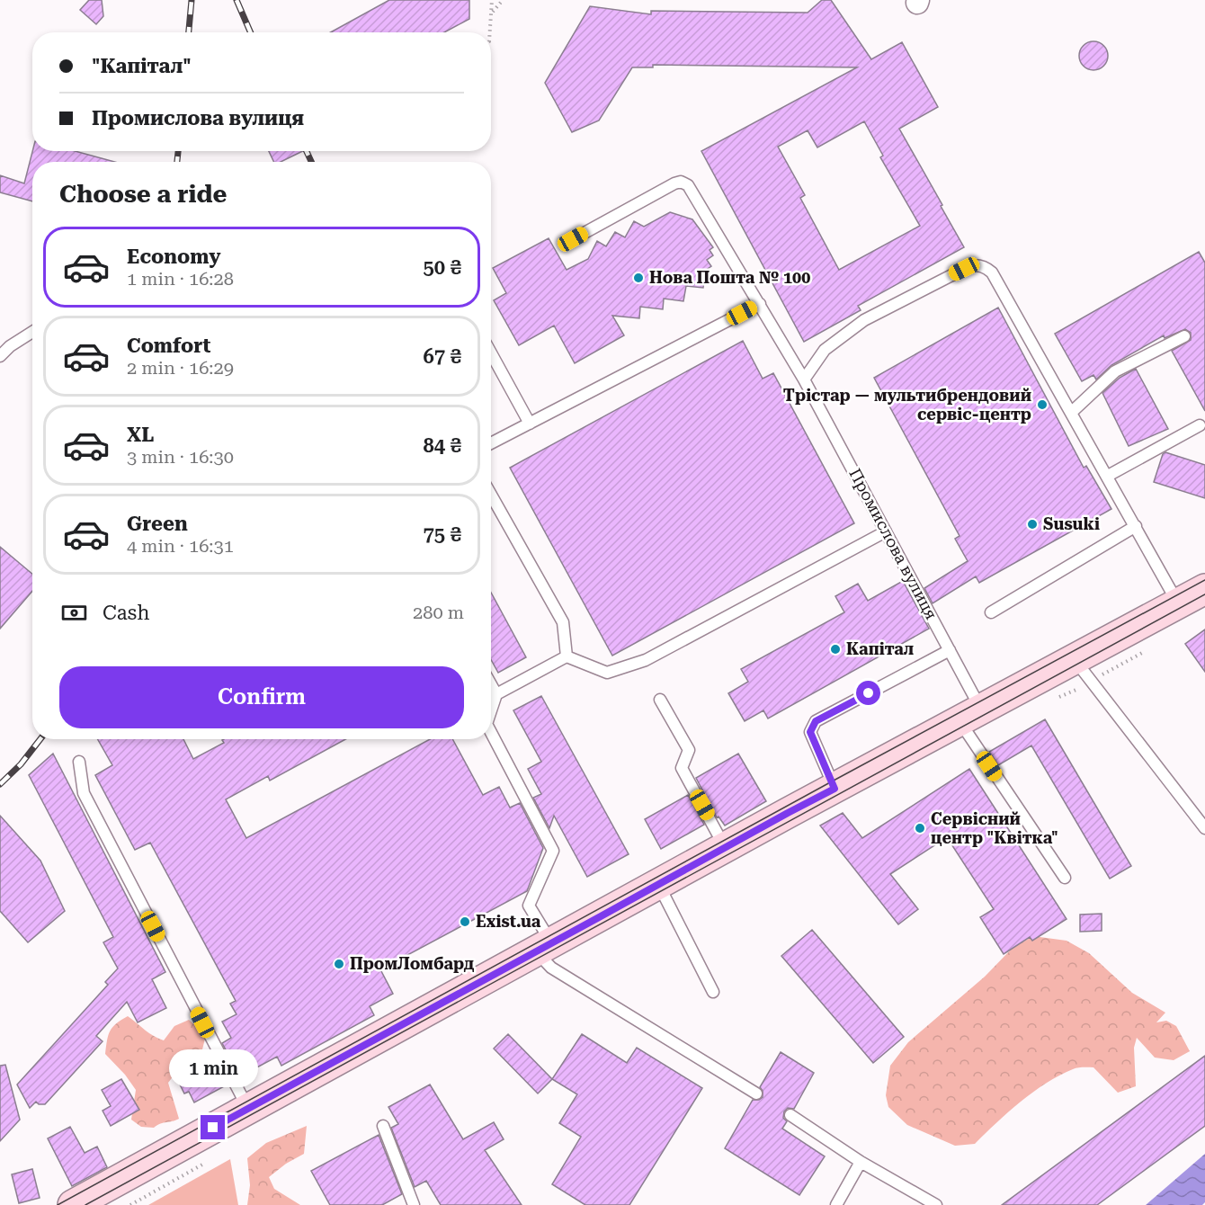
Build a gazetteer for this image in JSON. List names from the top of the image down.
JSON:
{
  "streets": {
    "lane": ["Промислова вулиця"]
  },
  "places": [
    "Нова Пошта № 100",
    "Трістар — мультибрендовий сервіс-центр",
    "Susuki",
    "Капітал",
    "Сервісний центр \"Квітка\"",
    "Exist.ua",
    "ПромЛомбард"
  ],
  "page": {
    "banner": ["\"Капітал\"", "Промислова вулиця"],
    "heading": "Choose a ride",
    "list": [
      {
        "name": "Economy",
        "note": "1 min · 16:28",
        "value": "50 ₴"
      },
      {
        "name": "Comfort",
        "note": "2 min · 16:29",
        "value": "67 ₴"
      },
      {
        "name": "XL",
        "note": "3 min · 16:30",
        "value": "84 ₴"
      },
      {
        "name": "Green",
        "note": "4 min · 16:31",
        "value": "75 ₴"
      }
    ],
    "pay": ["Cash", "280 m"],
    "buttons": "Confirm",
    "bubble": "1 min"
  }
}
